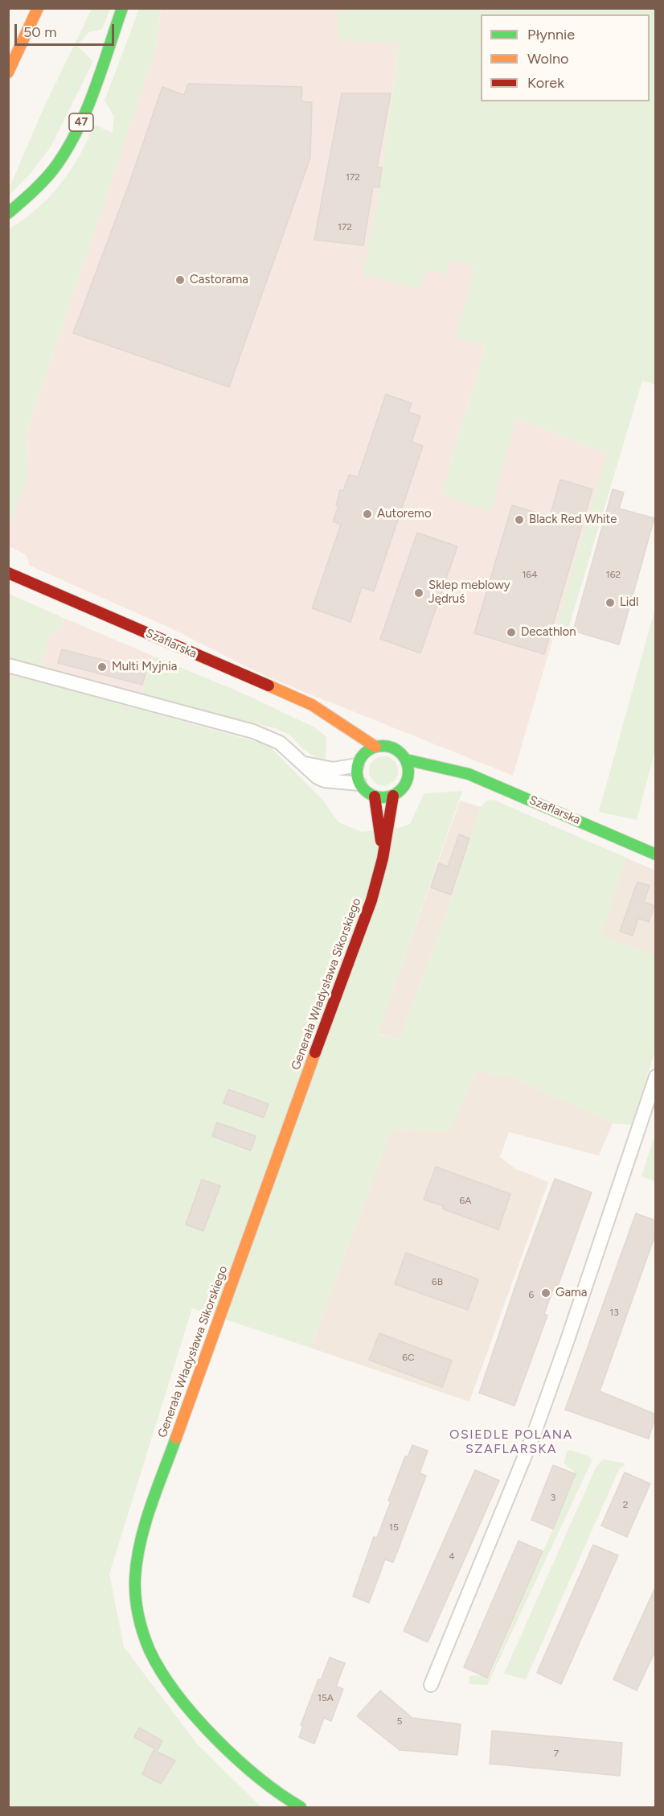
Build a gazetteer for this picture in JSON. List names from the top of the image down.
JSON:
{
  "streets": {
    "street": ["47", "Szaflarska", "Generała Władysława Sikorskiego"]
  },
  "crossings": [
    ["Szaflarska", "Generała Władysława Sikorskiego"]
  ],
  "districts": ["OSIEDLE POLANA SZAFLARSKA"],
  "places": [
    "Castorama",
    "Autoremo",
    "Black Red White",
    "Sklep meblowy Jędruś",
    "Lidl",
    "Decathlon",
    "Multi Myjnia",
    "Gama"
  ],
  "house_numbers": [
    "172",
    "172",
    "164",
    "162",
    "6A",
    "6B",
    "6",
    "13",
    "6C",
    "3",
    "2",
    "15",
    "4",
    "15A",
    "5",
    "7"
  ],
  "legend": ["Płynnie", "Wolno", "Korek"],
  "scale_bar": "50 m"
}
